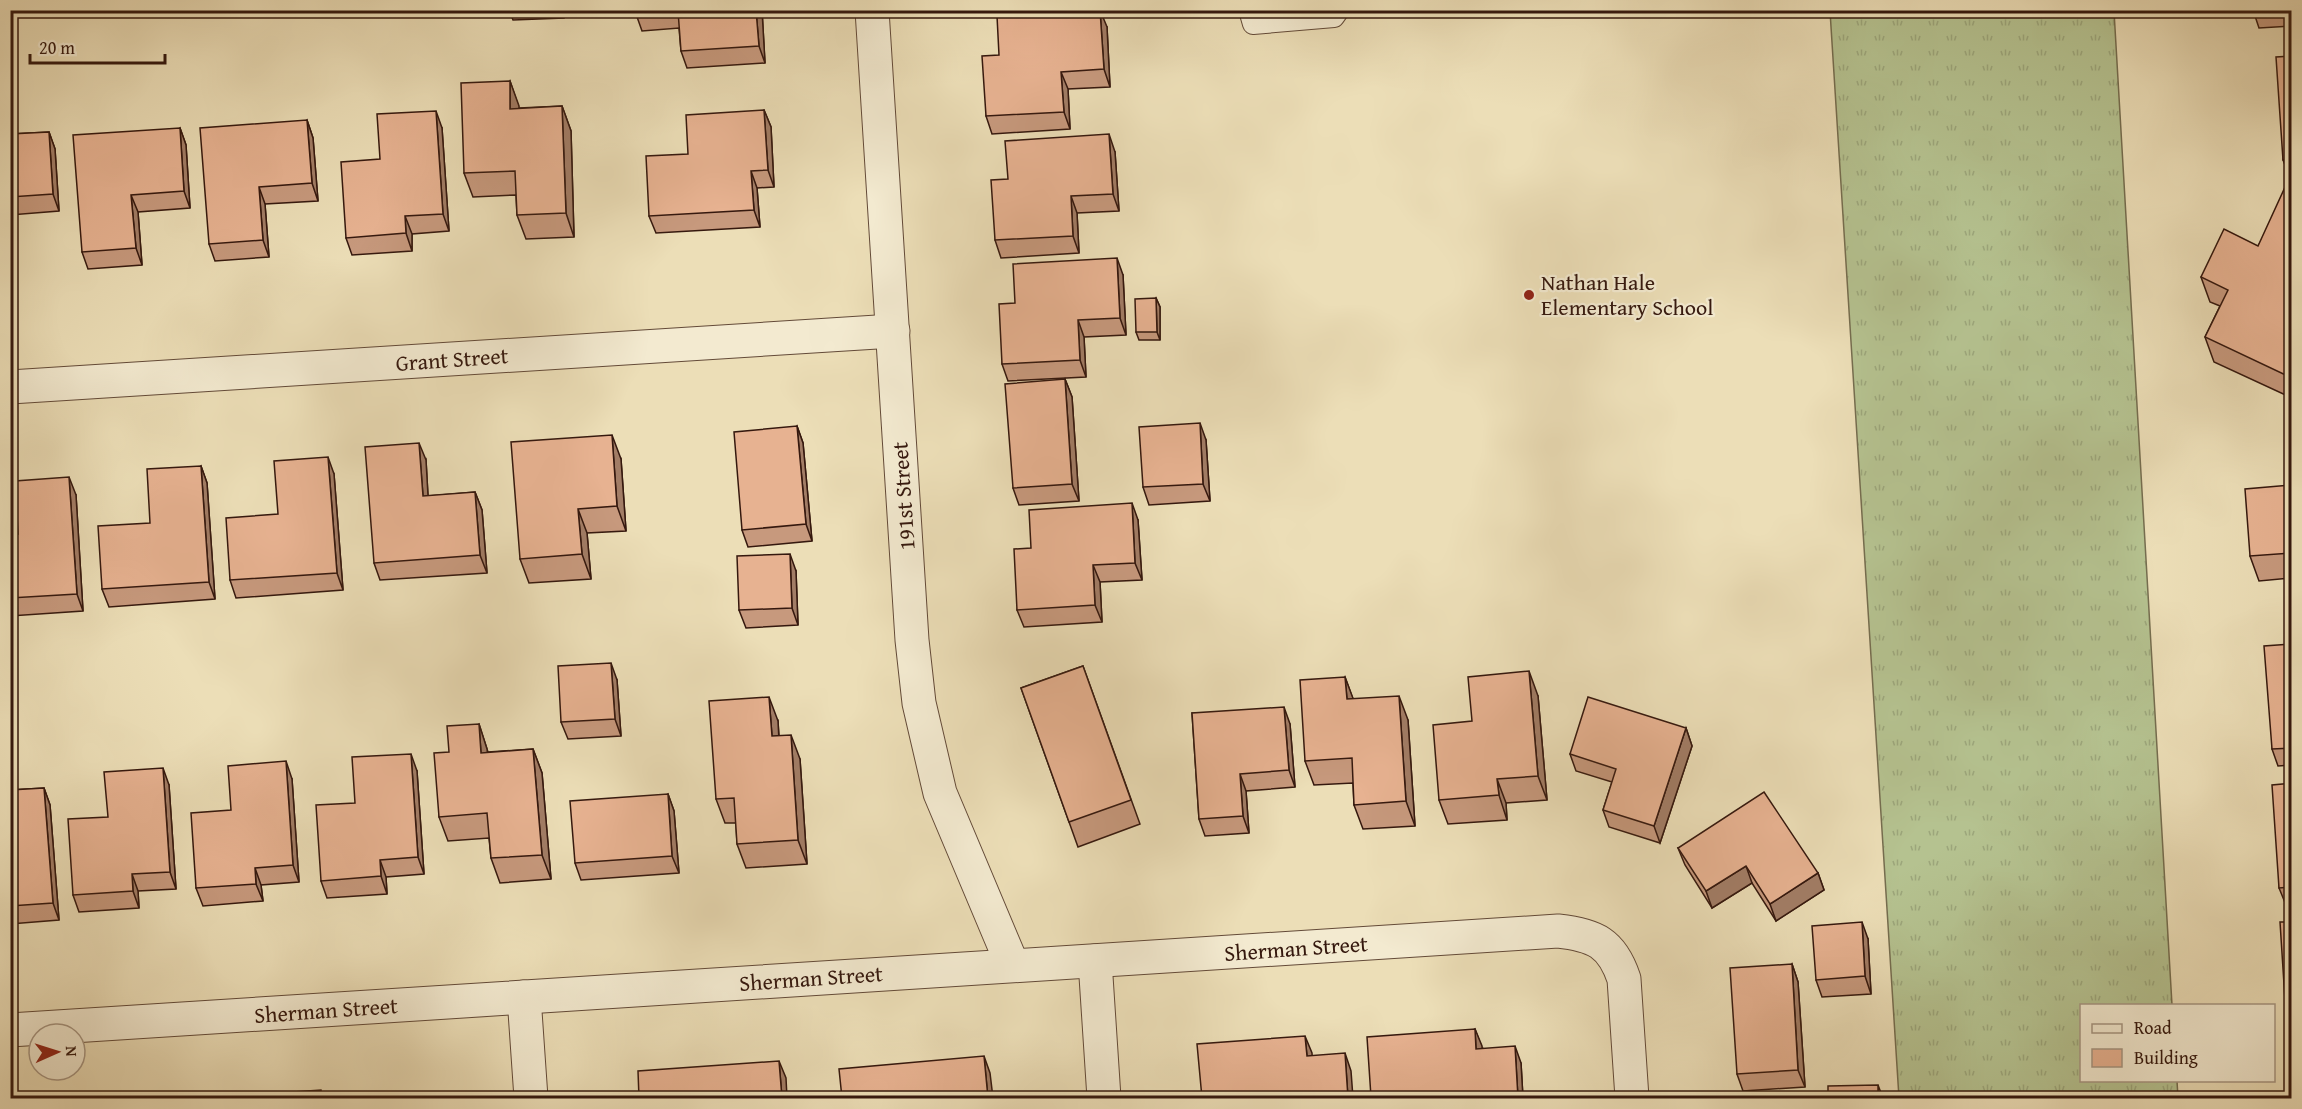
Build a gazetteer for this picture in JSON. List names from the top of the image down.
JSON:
{
  "streets": {
    "street": ["Grant Street", "191st Street", "Sherman Street"]
  },
  "crossings": [
    ["Grant Street", "191st Street"],
    ["191st Street", "Sherman Street"]
  ],
  "places": ["Nathan Hale Elementary School"],
  "legend": ["Road", "Building"],
  "scale_bar": "20 m",
  "north": "right"
}
